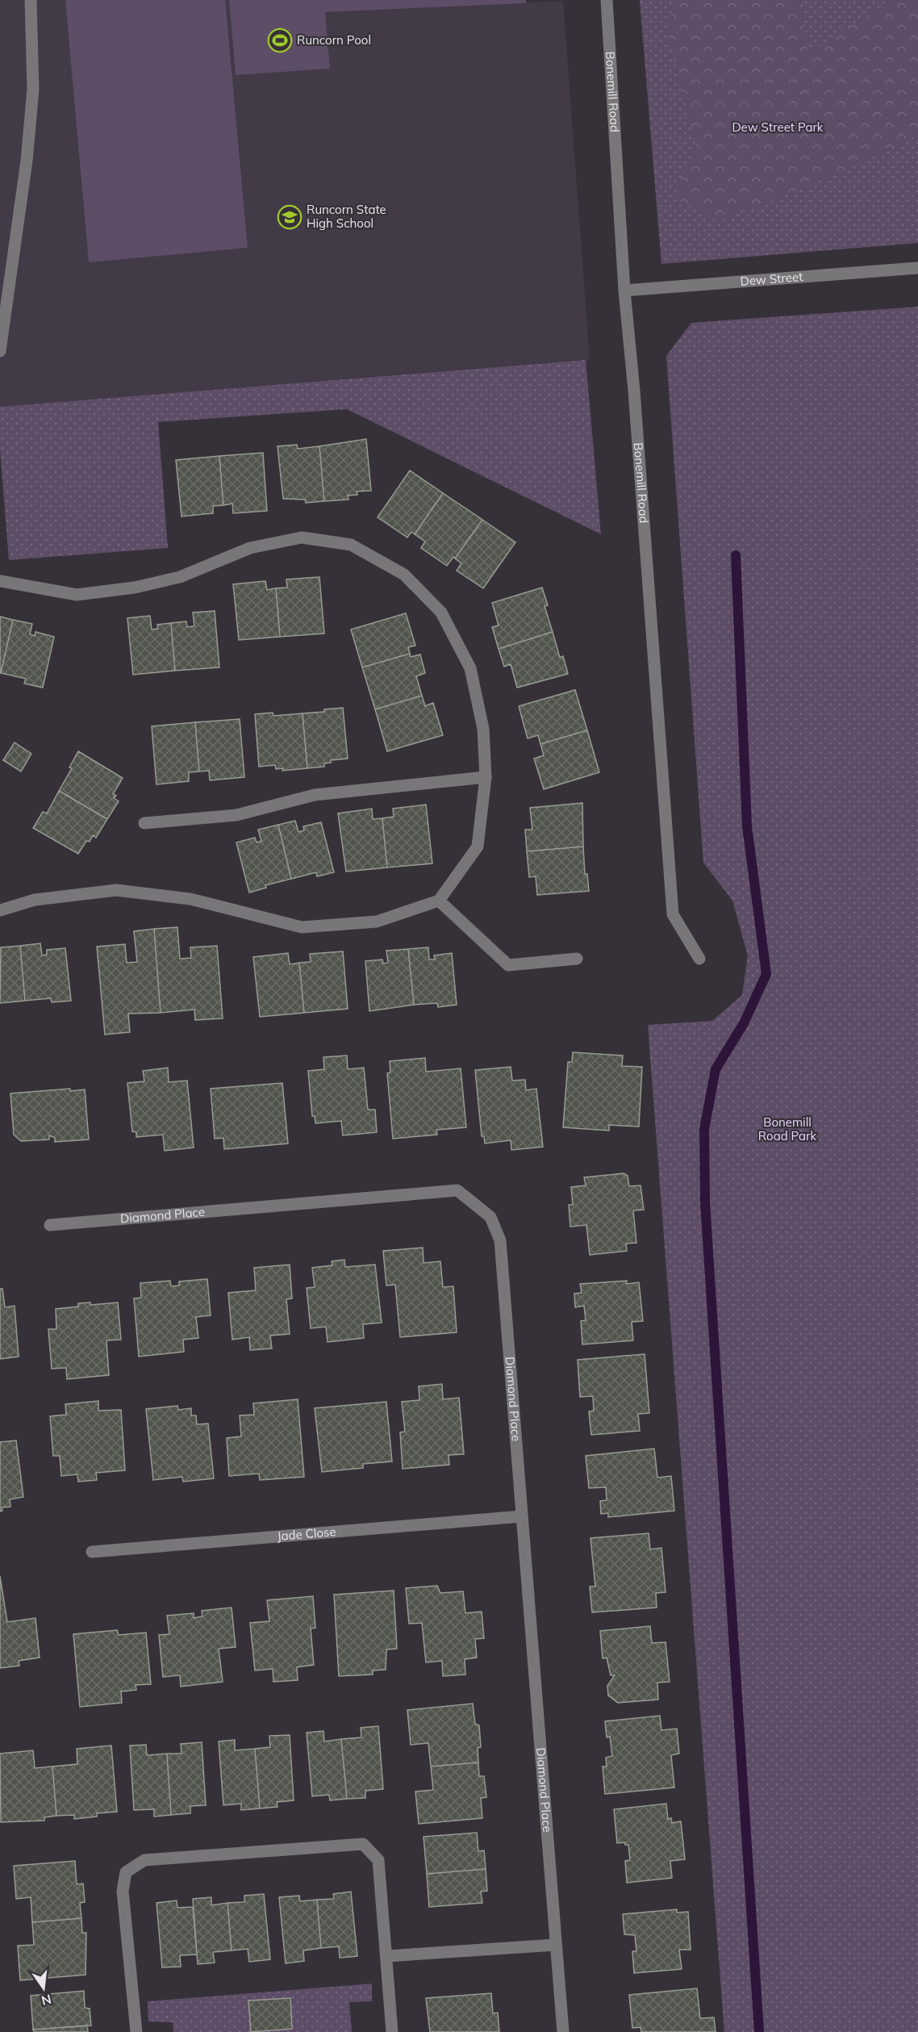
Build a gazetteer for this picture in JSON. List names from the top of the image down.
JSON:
{
  "streets": {
    "street": [
      "Bonemill Road",
      "Dew Street",
      "Diamond Place",
      "Jade Close"
    ]
  },
  "crossings": [
    ["Bonemill Road", "Dew Street"],
    ["Diamond Place", "Jade Close"]
  ],
  "parks": ["Dew Street Park", "Bonemill Road Park"],
  "places": {
    "sports": ["Runcorn Pool"],
    "school or university": ["Runcorn State High School"]
  },
  "north": "bottom"
}
